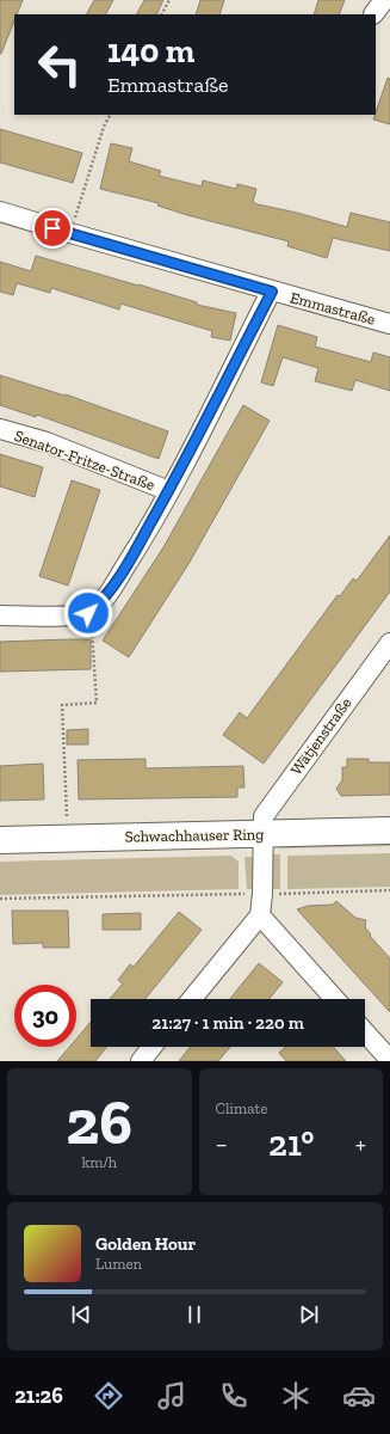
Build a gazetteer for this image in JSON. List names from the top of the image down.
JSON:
{
  "streets": {
    "main road": ["Schwachhauser Ring"],
    "street": ["Emmastraße", "Senator-Fritze-Straße", "Wätjenstraße"]
  },
  "crossings": [
    ["Wätjenstraße", "Schwachhauser Ring"]
  ],
  "page": {
    "turn": ["140 m", "Emmastraße"],
    "limit": "30",
    "trip": "21:27 · 1 min · 220 m",
    "tile": [
      ["26", "km/h"],
      "Climate"
    ],
    "heat": ["−", "21°", "+"],
    "song": ["Golden Hour", "Lumen"],
    "tabs": "21:26"
  }
}
